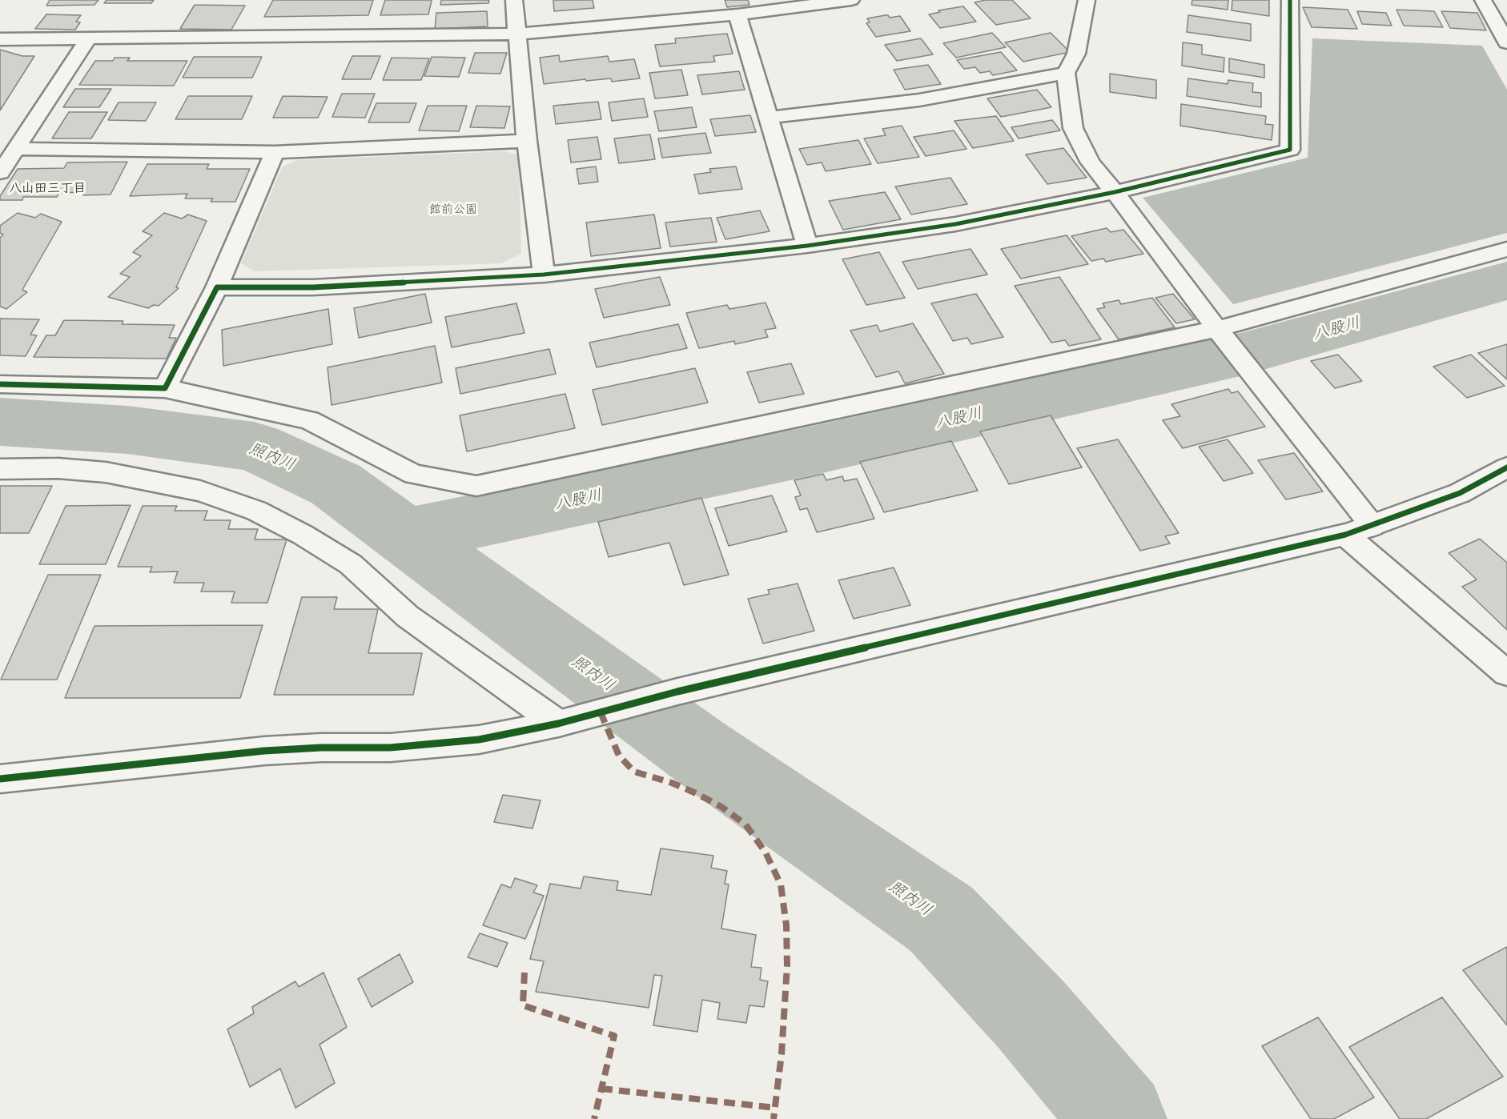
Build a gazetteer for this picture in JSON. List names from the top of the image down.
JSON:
{
  "districts": ["八山田三丁目"],
  "water": ["八股川", "照内川"],
  "parks": ["館前公園"]
}
